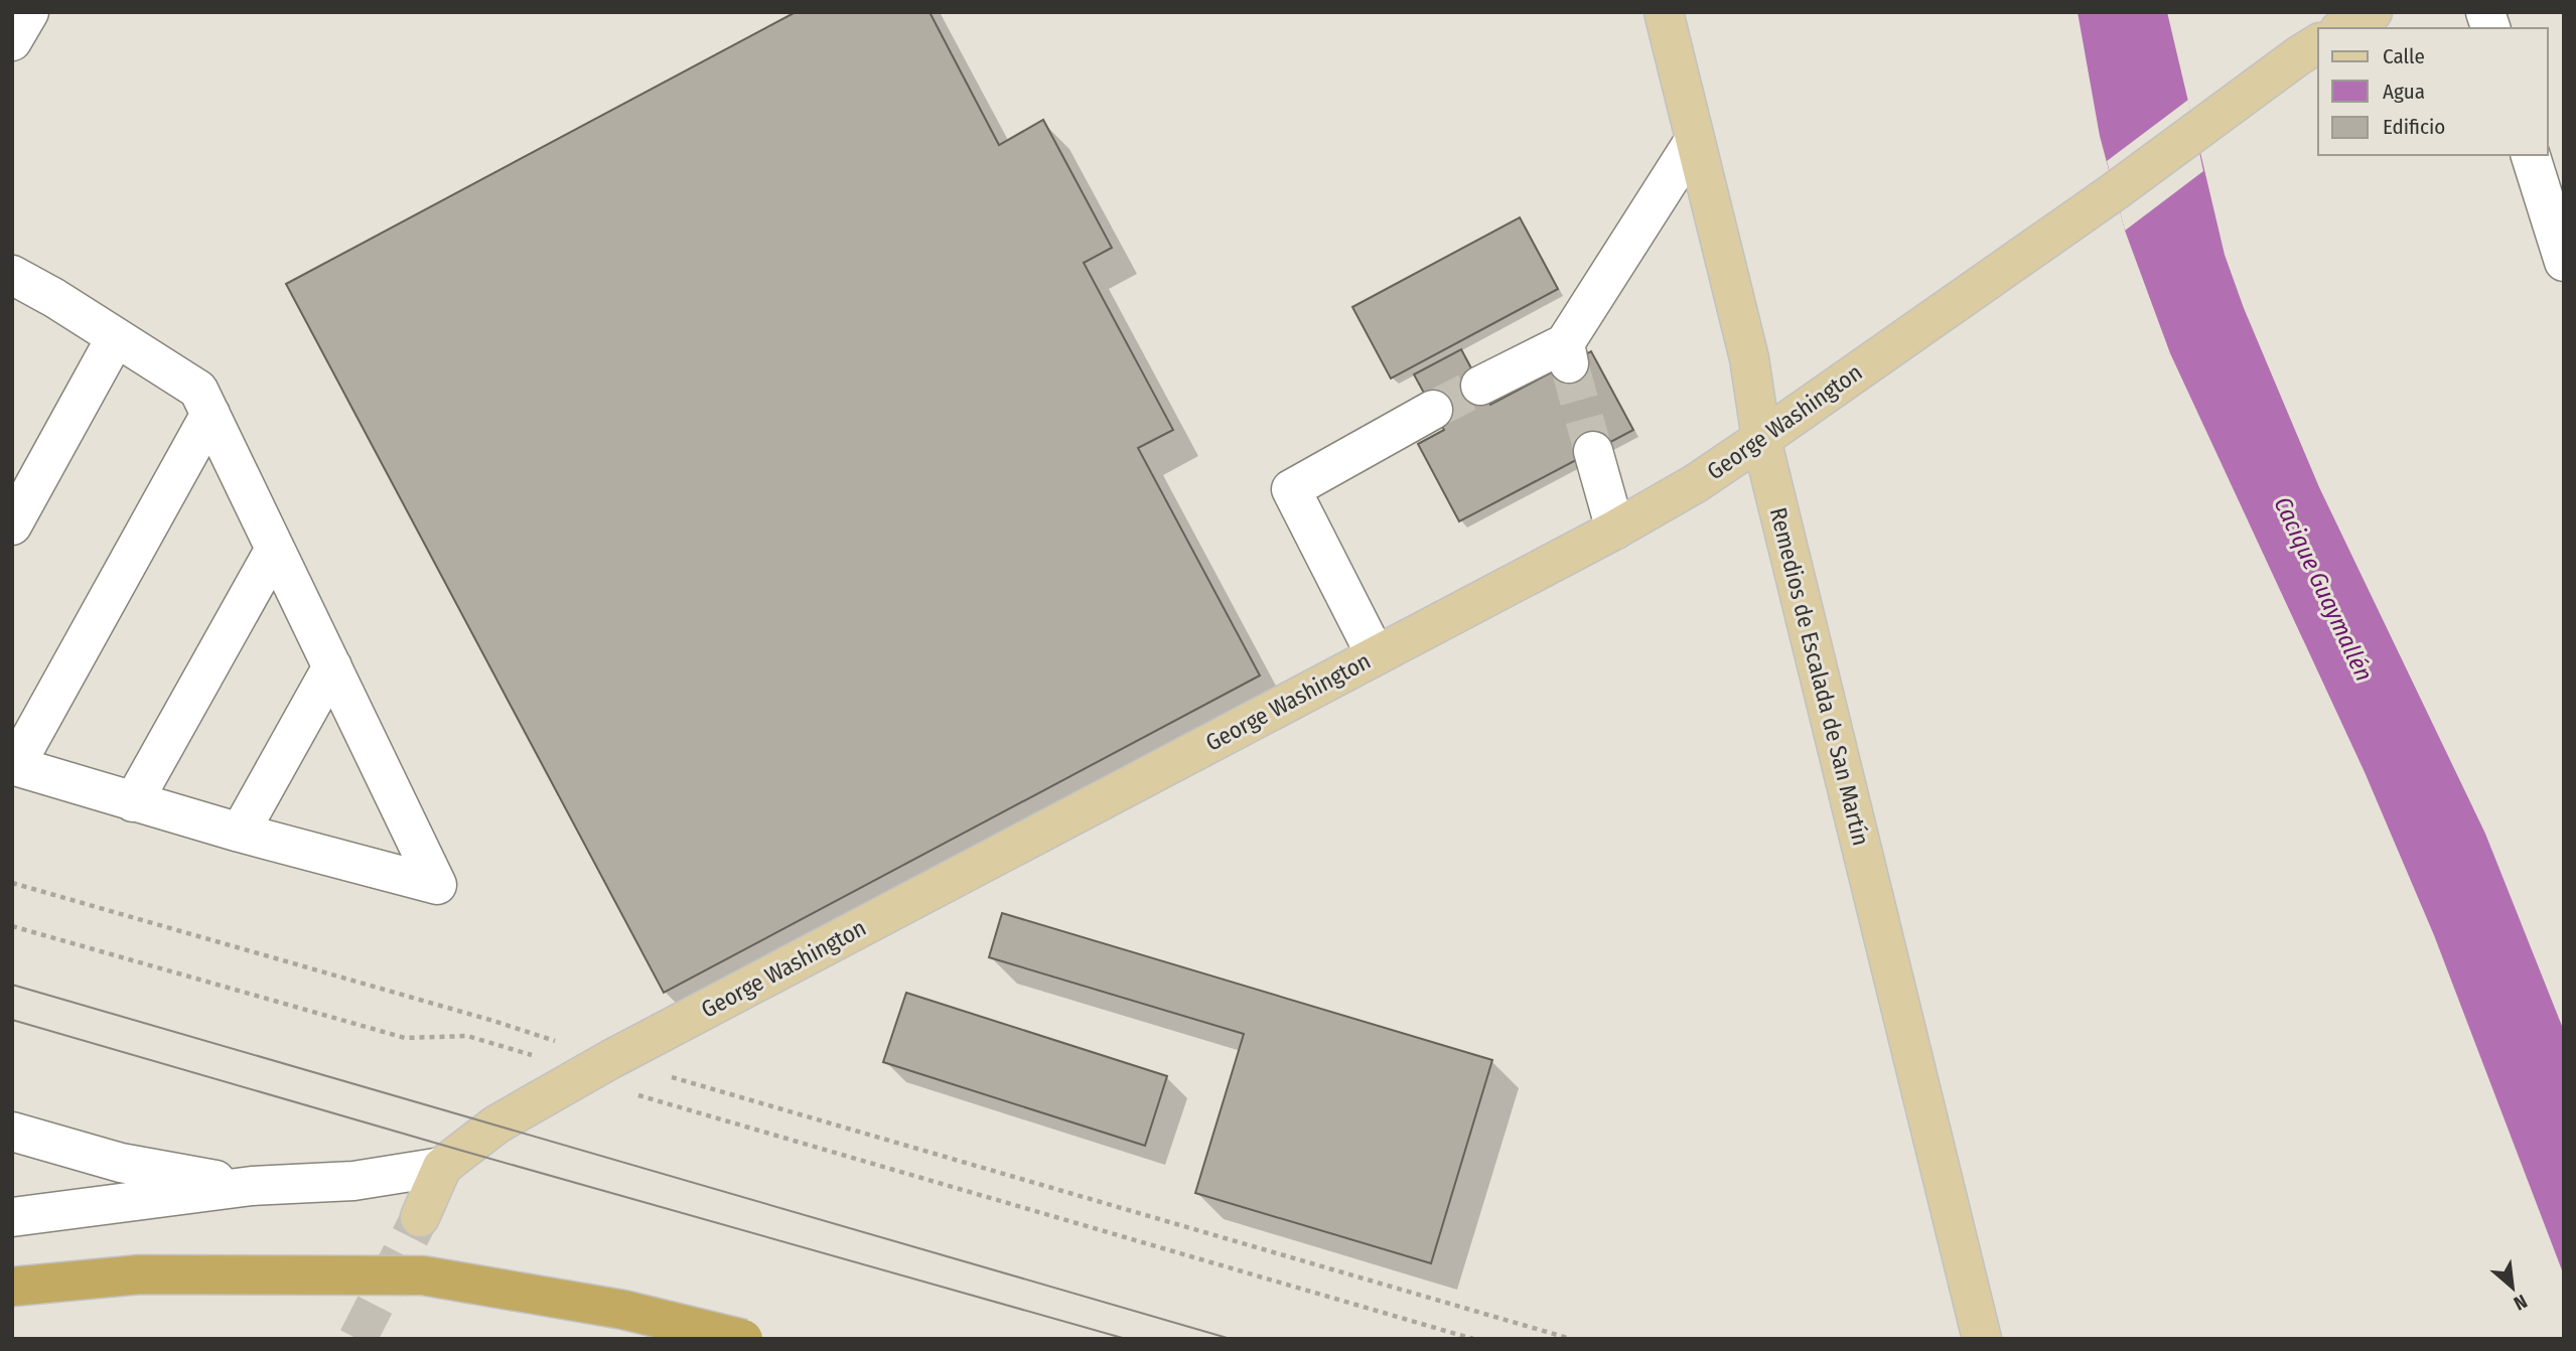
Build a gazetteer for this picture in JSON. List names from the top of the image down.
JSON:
{
  "streets": {
    "main road": ["George Washington", "Remedios de Escalada de San Martín"]
  },
  "crossings": [
    ["George Washington", "Remedios de Escalada de San Martín"]
  ],
  "water": ["Cacique Guaymallén"],
  "legend": ["Calle", "Agua", "Edificio"],
  "north": "bottom right"
}
